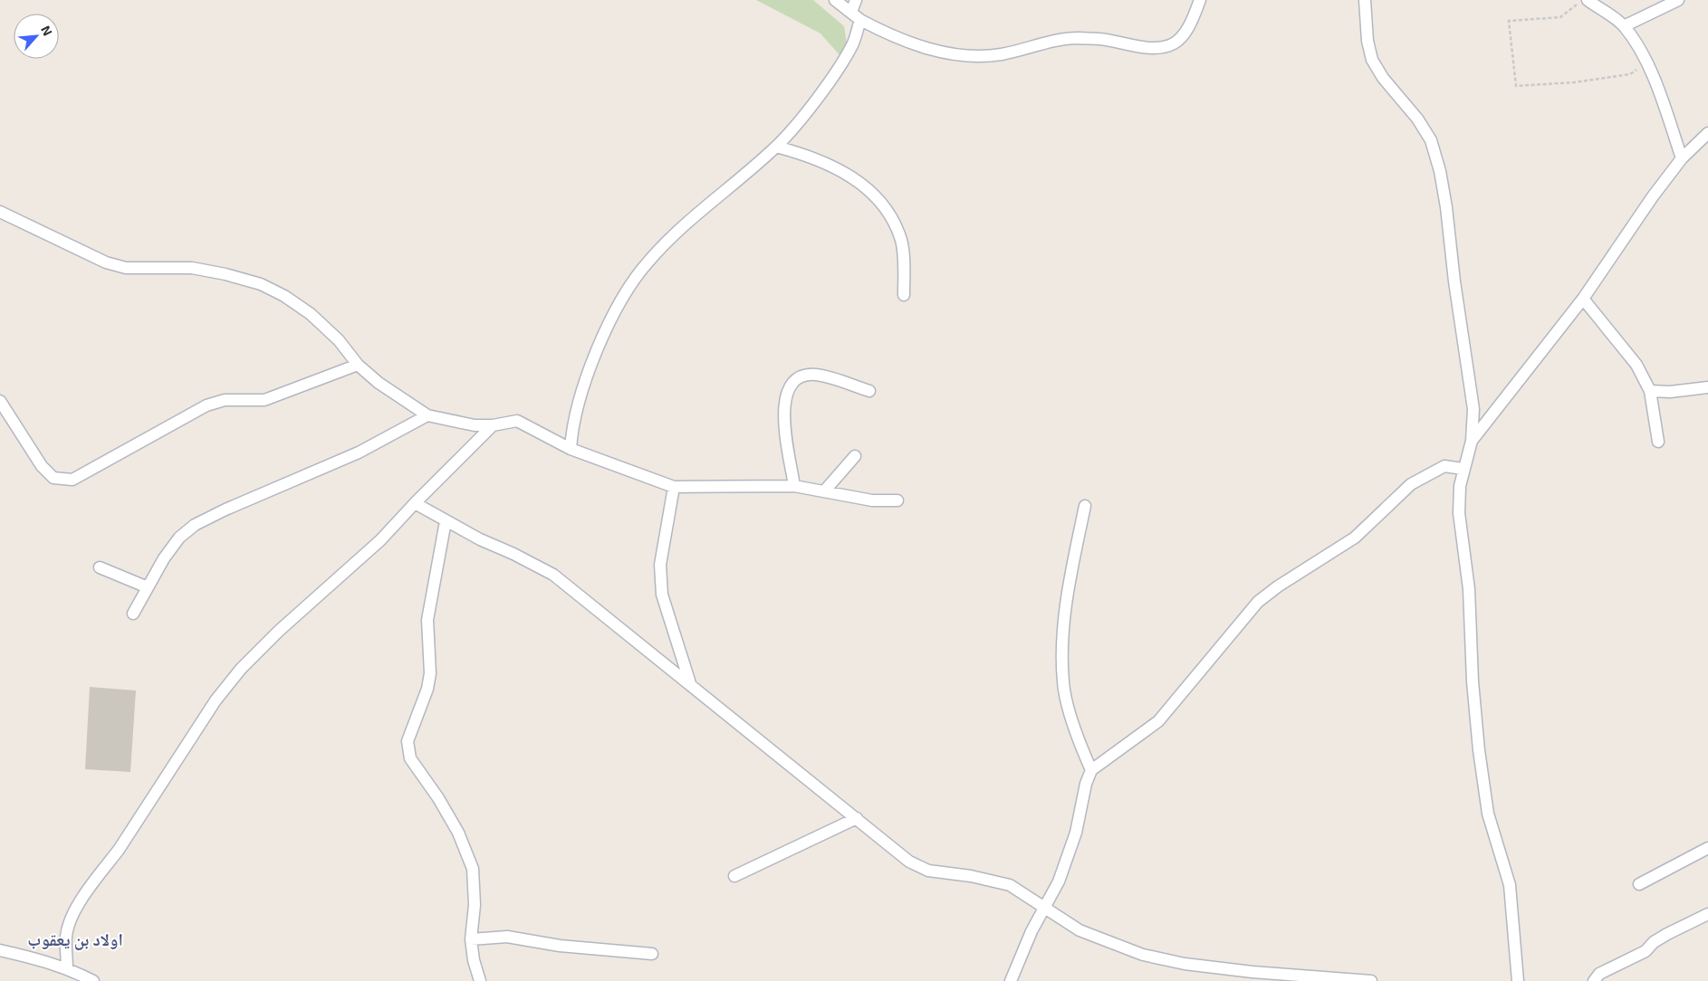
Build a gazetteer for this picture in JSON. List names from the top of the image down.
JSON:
{
  "districts": ["اولاد بن يعقوب"],
  "north": "top right"
}
